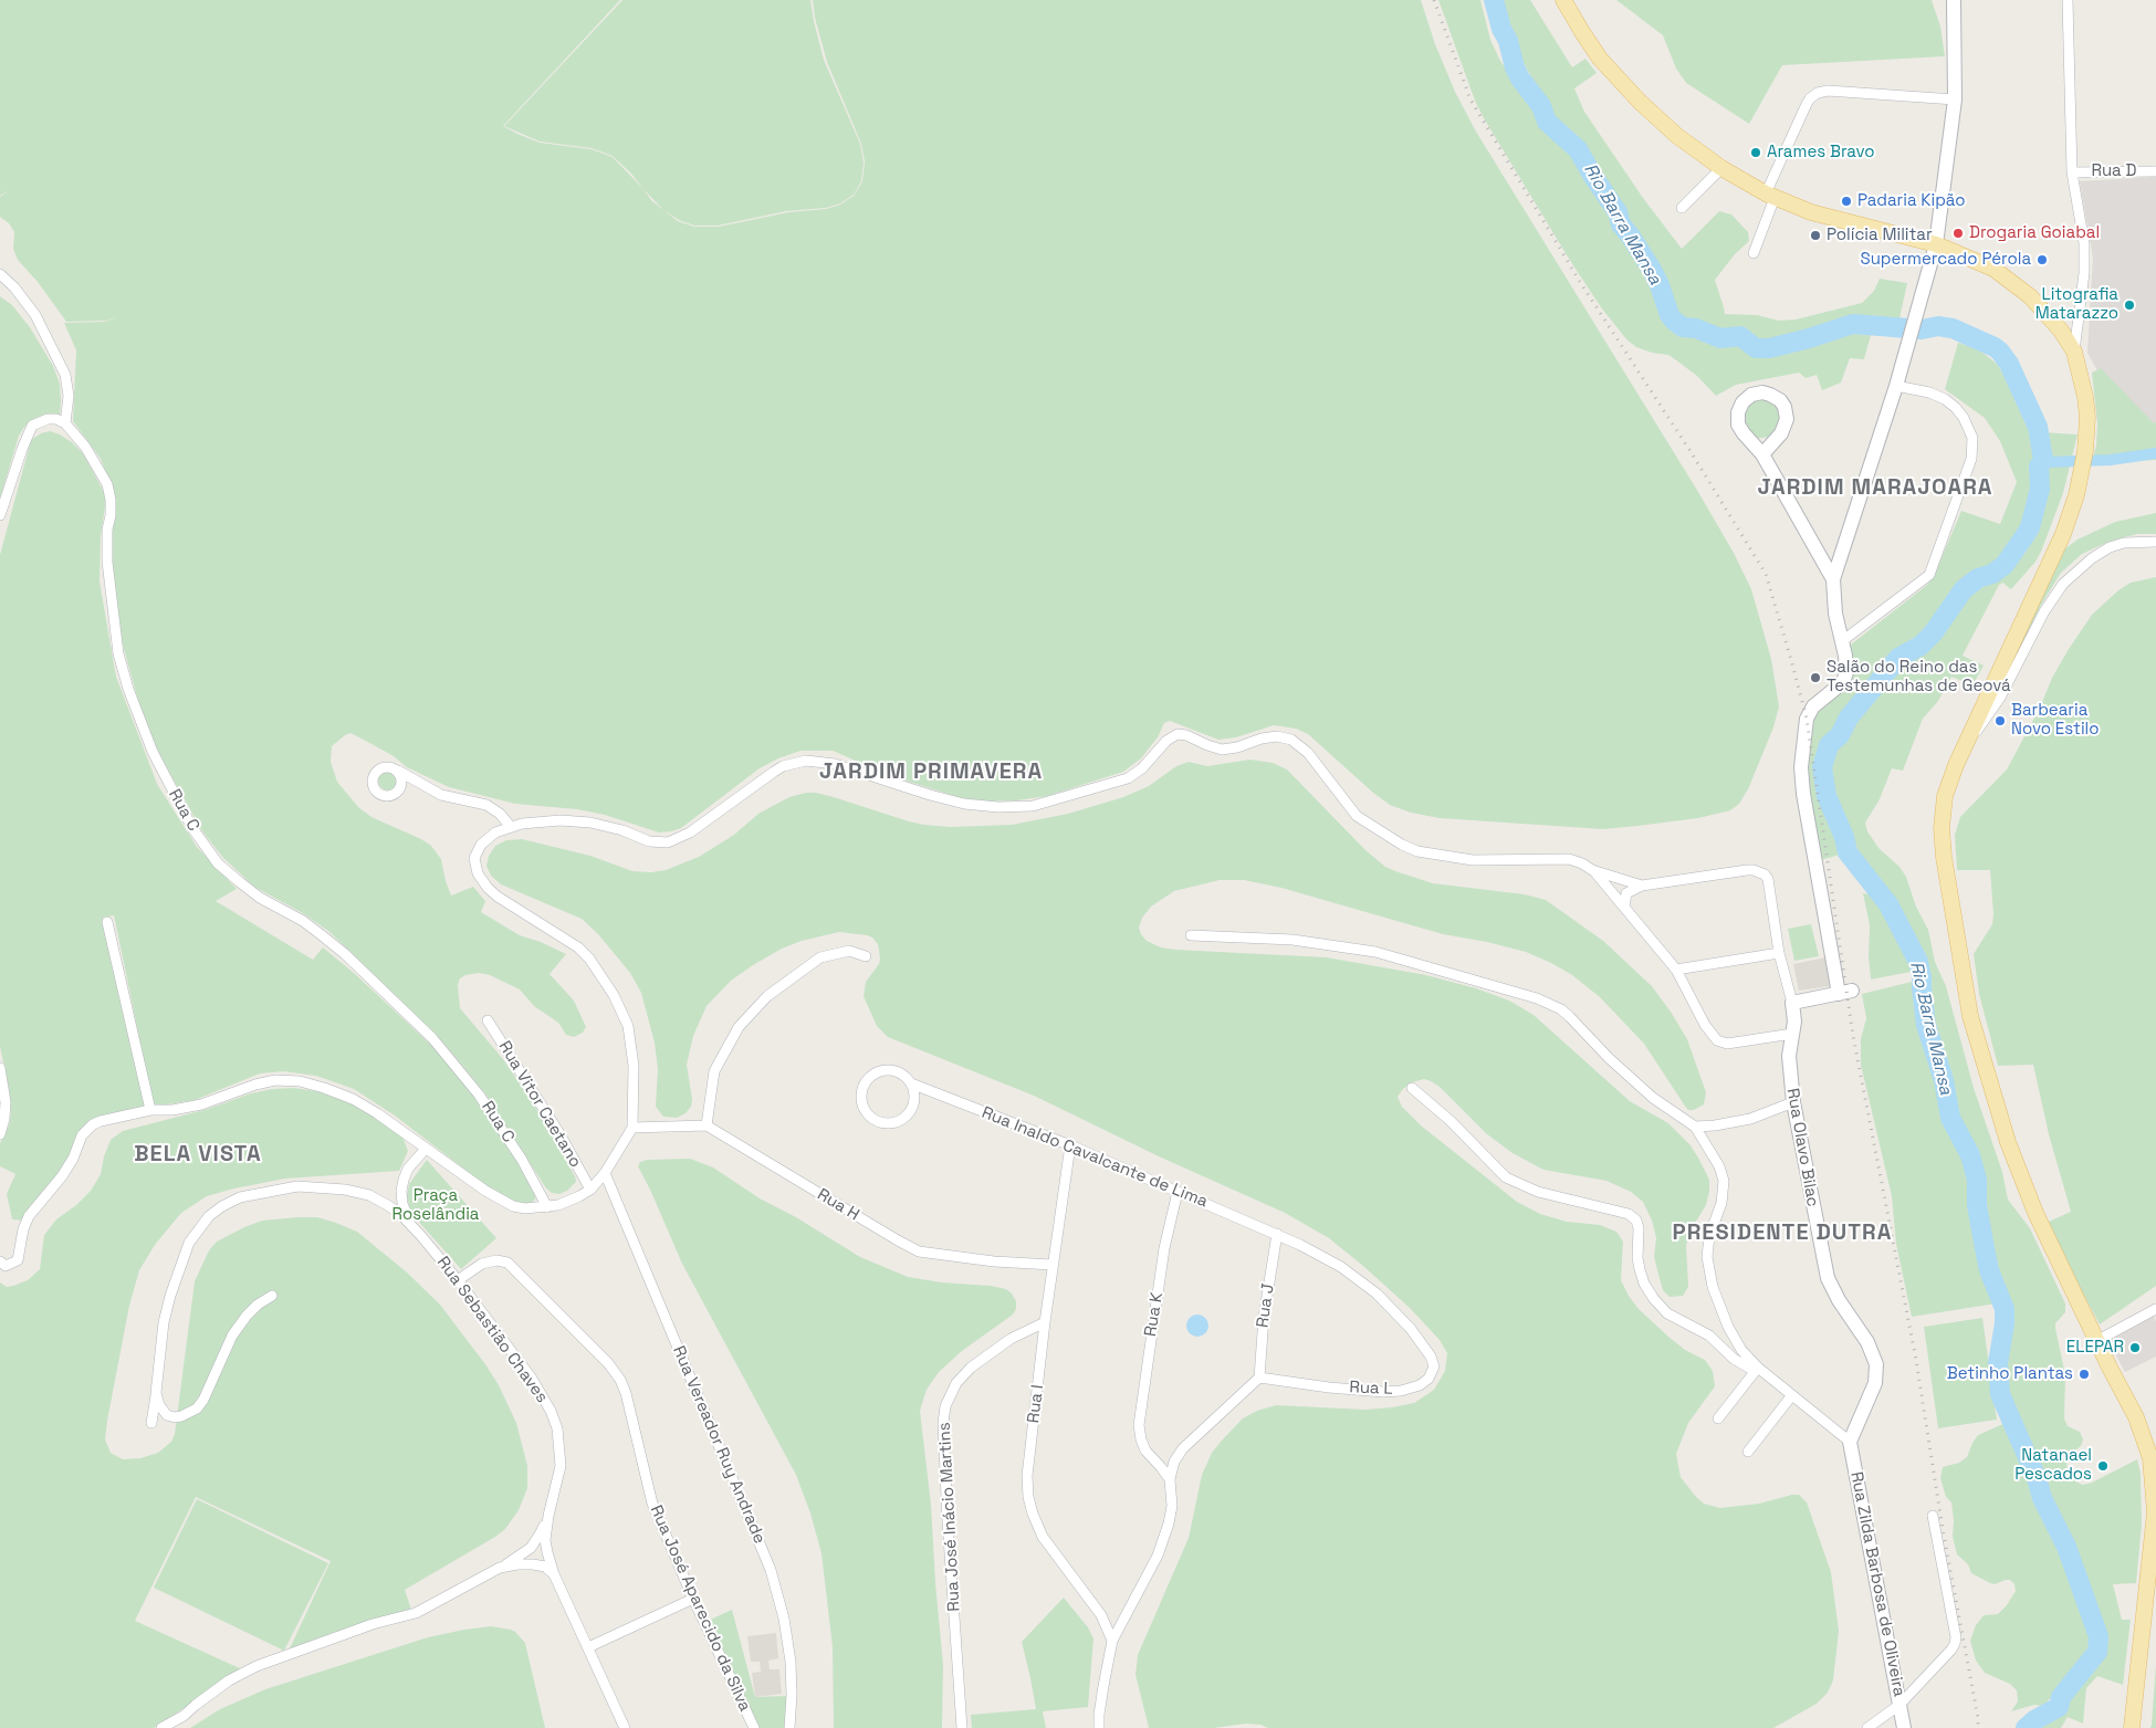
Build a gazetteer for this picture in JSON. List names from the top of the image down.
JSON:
{
  "streets": {
    "street": [
      "Rua D",
      "Rua C",
      "Rua Vitor Caetano",
      "Rua Olavo Bilac",
      "Rua Inaldo Cavalcante de Lima",
      "Rua H",
      "Rua J",
      "Rua K",
      "Rua Sebastião Chaves",
      "Rua L",
      "Rua I",
      "Rua Vereador Ruy Andrade",
      "Rua José Inácio Martins",
      "Rua Zilda Barbosa de Oliveira",
      "Rua José Aparecido da Silva"
    ]
  },
  "crossings": [
    ["Rua Olavo Bilac", "Rua Zilda Barbosa de Oliveira"],
    ["Rua Inaldo Cavalcante de Lima", "Rua J"],
    ["Rua Inaldo Cavalcante de Lima", "Rua K"],
    ["Rua Inaldo Cavalcante de Lima", "Rua L"],
    ["Rua Inaldo Cavalcante de Lima", "Rua I"],
    ["Rua H", "Rua I"],
    ["Rua J", "Rua L"],
    ["Rua Sebastião Chaves", "Rua José Aparecido da Silva"],
    ["Rua I", "Rua José Inácio Martins"]
  ],
  "districts": [
    "JARDIM MARAJOARA",
    "JARDIM PRIMAVERA",
    "BELA VISTA",
    "PRESIDENTE DUTRA"
  ],
  "water": ["Rio Barra Mansa"],
  "parks": ["Praça Roselândia"],
  "places": [
    "Arames Bravo",
    "Padaria Kipão",
    "Drogaria Goiabal",
    "Polícia Militar",
    "Supermercado Pérola",
    "Litografia Matarazzo",
    "Salão do Reino das Testemunhas de Geová",
    "Barbearia Novo Estilo",
    "ELEPAR",
    "Betinho Plantas",
    "Natanael Pescados"
  ]
}
